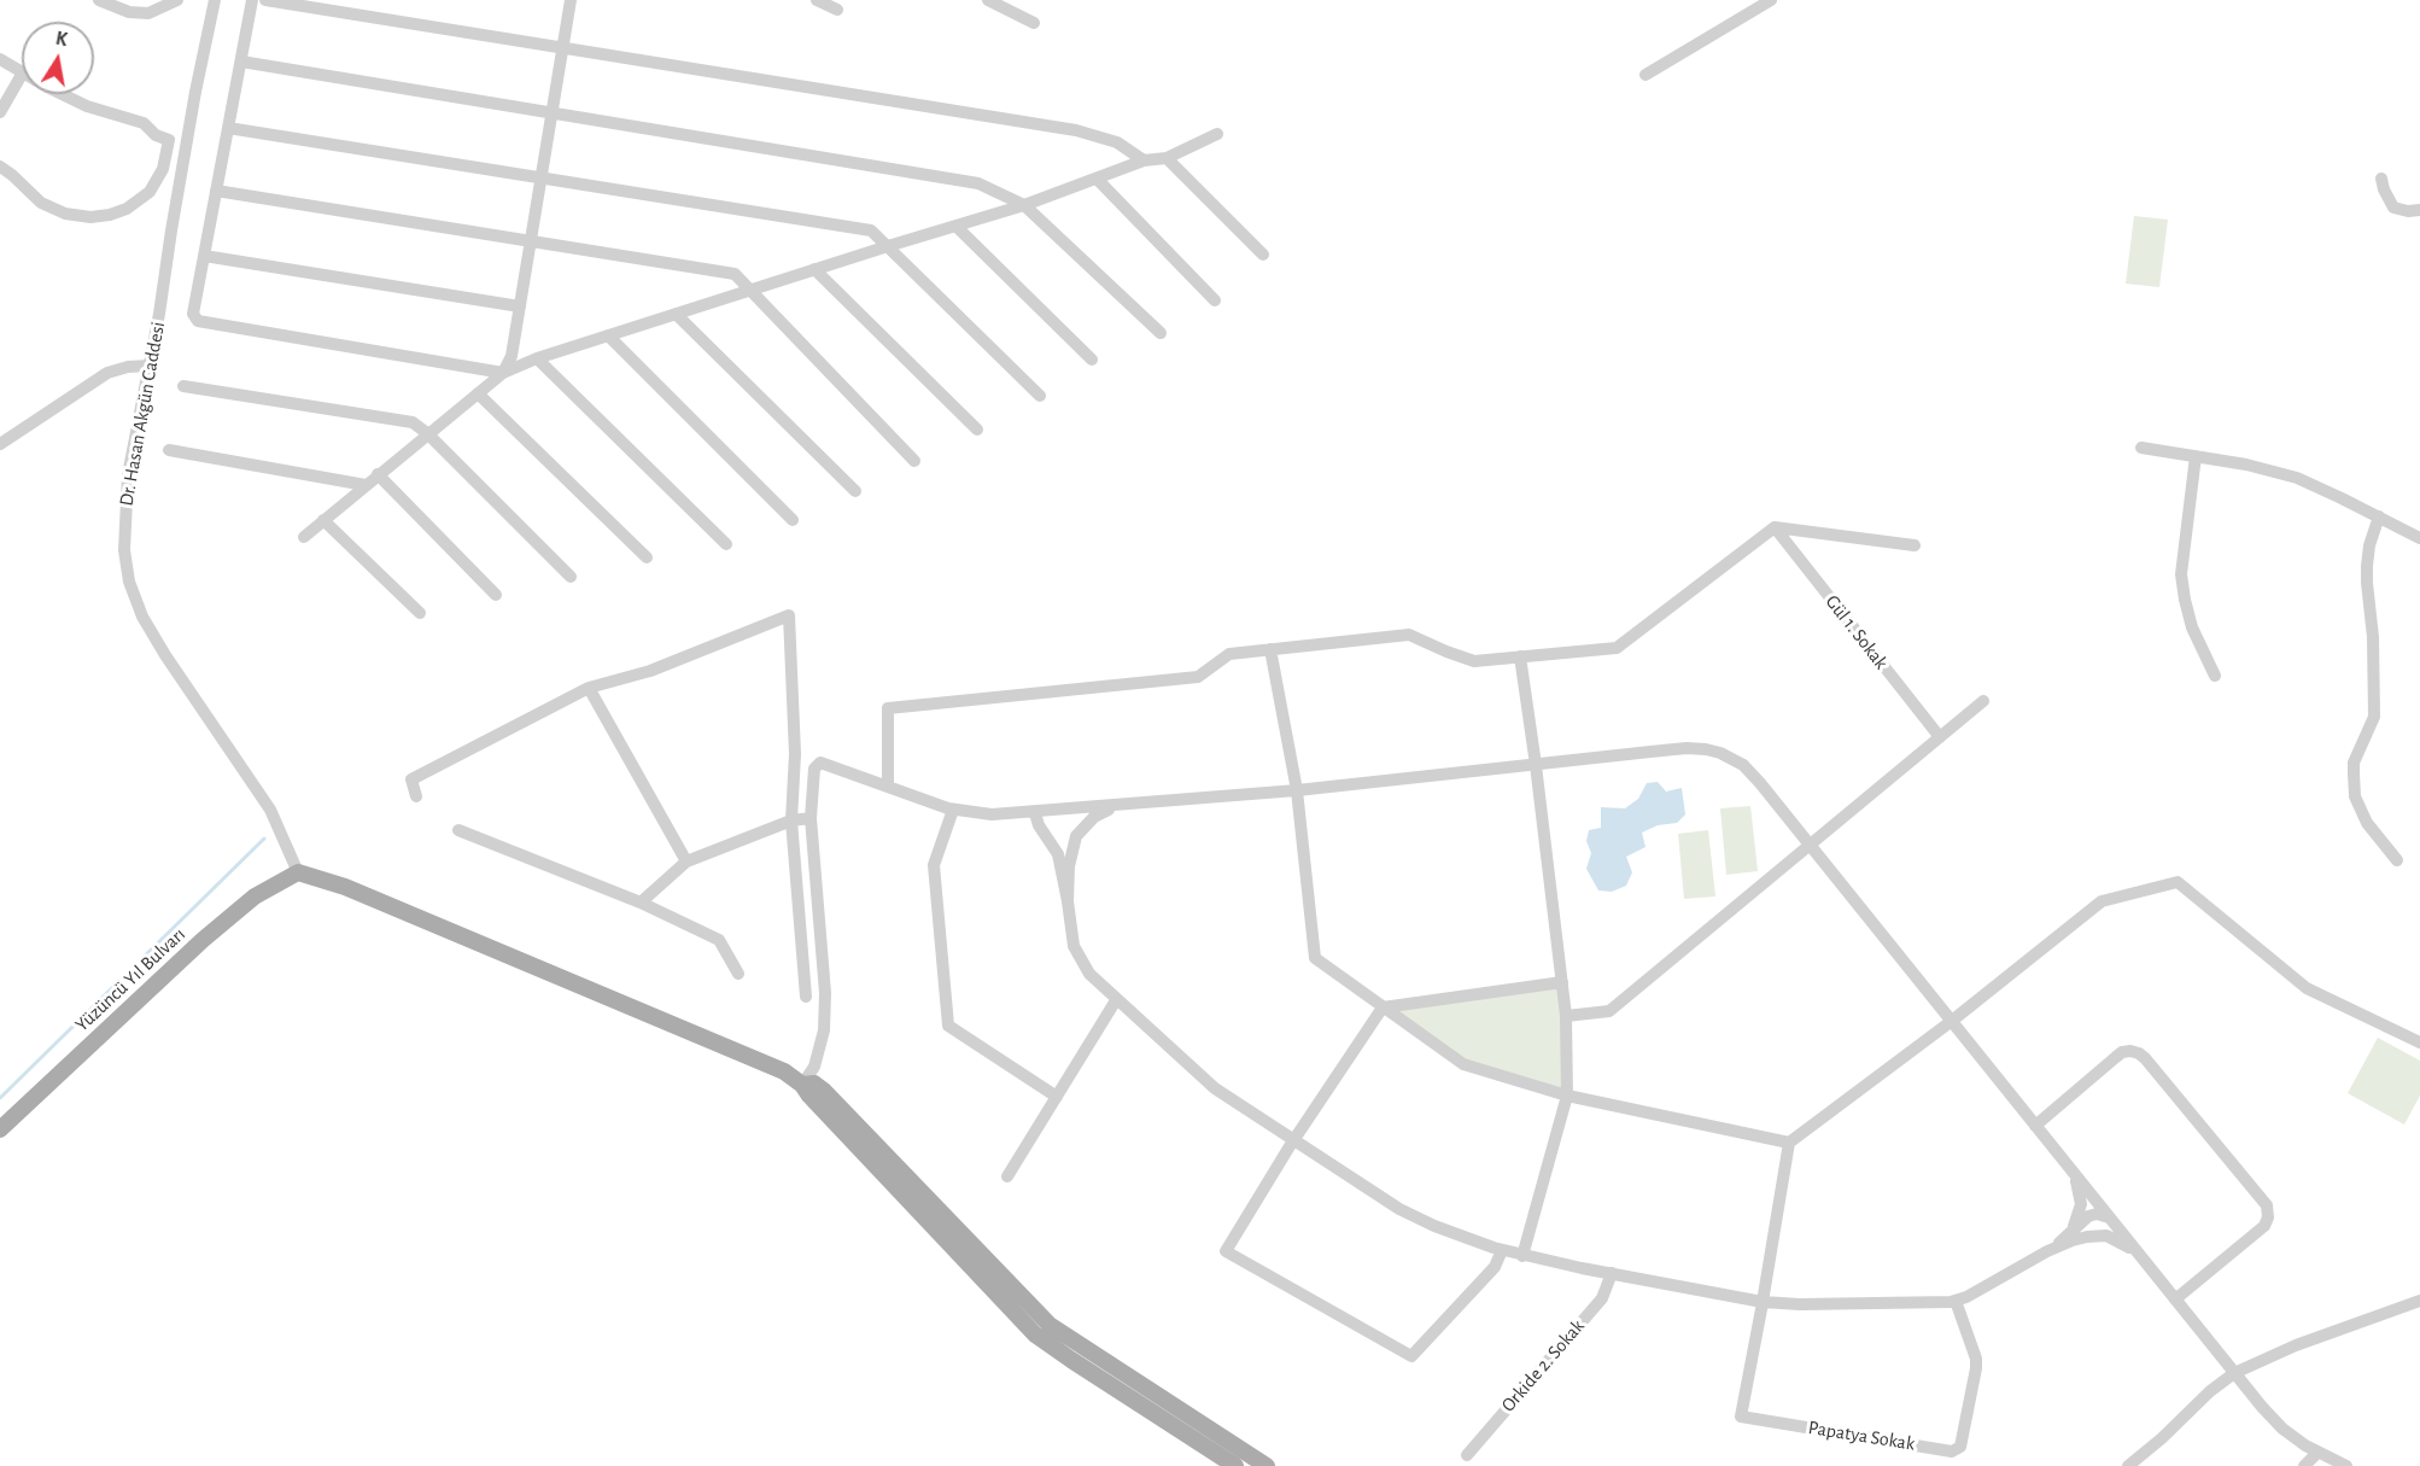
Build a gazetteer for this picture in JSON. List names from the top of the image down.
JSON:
{
  "streets": {
    "main road": ["Yüzüncü Yıl Bulvarı"],
    "street": [
      "Dr. Hasan Akgün Caddesi",
      "Gül 1. Sokak",
      "Orkide 2. Sokak",
      "Papatya Sokak"
    ]
  },
  "crossings": [
    ["Dr. Hasan Akgün Caddesi", "Yüzüncü Yıl Bulvarı"]
  ],
  "north": "top"
}
